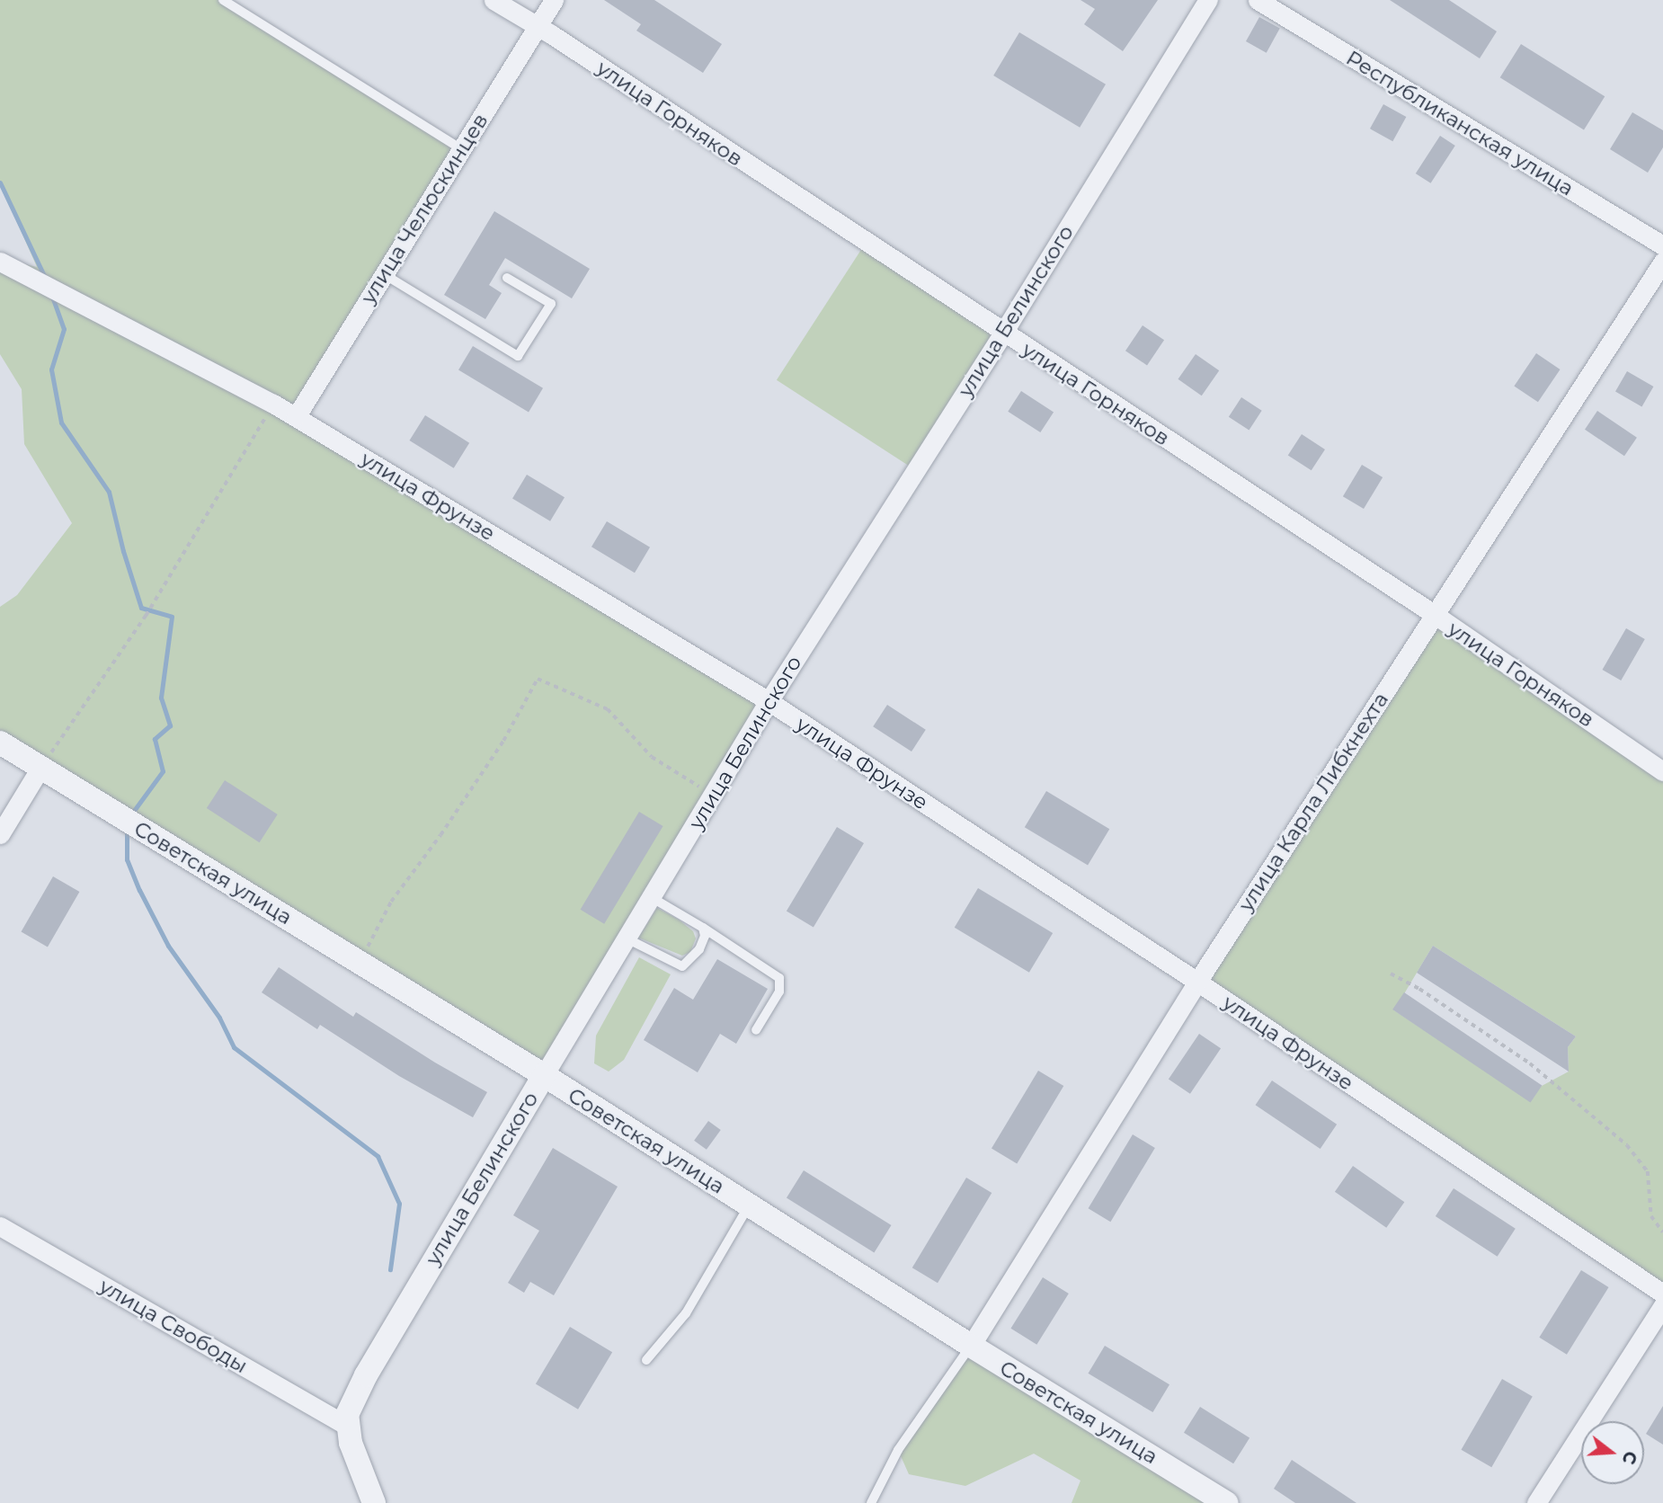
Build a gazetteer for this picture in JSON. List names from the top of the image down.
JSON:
{
  "streets": {
    "street": [
      "улица Горняков",
      "Республиканская улица",
      "улица Челюскинцев",
      "улица Белинского",
      "улица Фрунзе",
      "улица Карла Либкнехта",
      "Советская улица",
      "улица Свободы"
    ]
  },
  "crossings": [
    ["улица Горняков", "улица Челюскинцев"],
    ["улица Горняков", "улица Белинского"],
    ["улица Горняков", "улица Карла Либкнехта"],
    ["улица Челюскинцев", "улица Фрунзе"],
    ["улица Белинского", "улица Фрунзе"],
    ["улица Белинского", "Советская улица"],
    ["улица Белинского", "улица Свободы"],
    ["улица Фрунзе", "улица Карла Либкнехта"],
    ["улица Карла Либкнехта", "Советская улица"]
  ],
  "north": "right"
}
